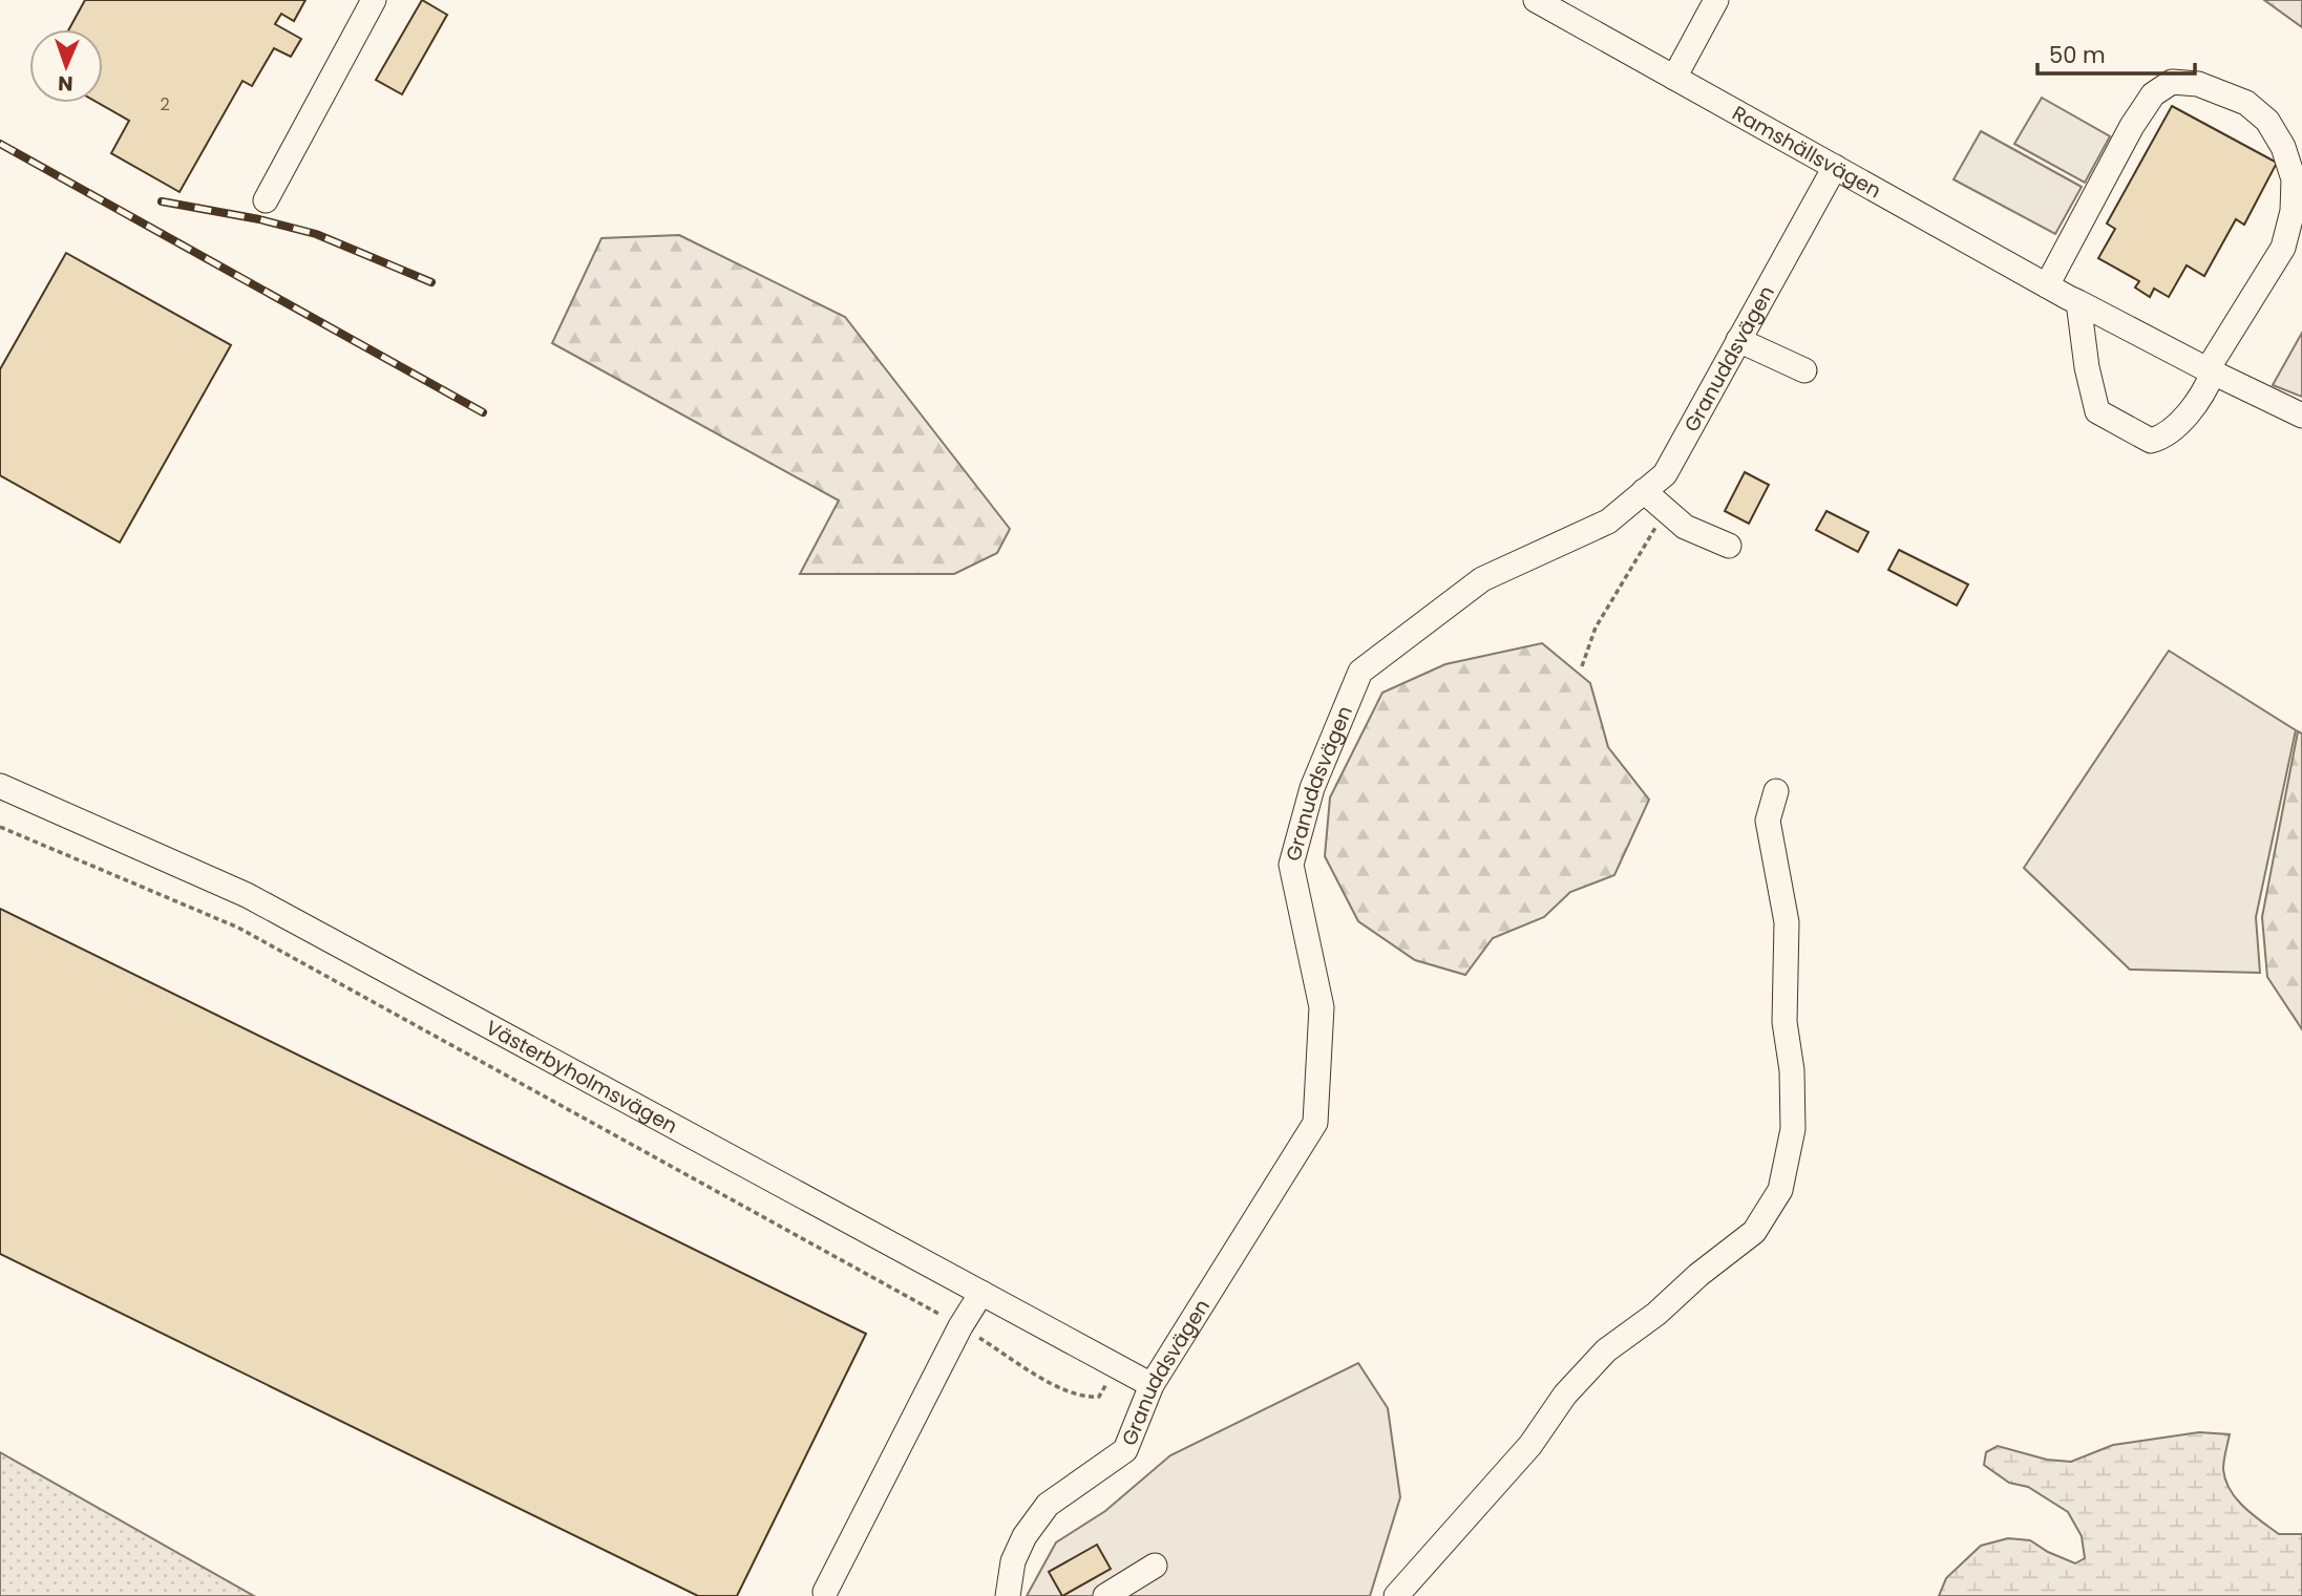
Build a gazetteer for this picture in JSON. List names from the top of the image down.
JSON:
{
  "streets": {
    "street": ["Ramshällsvägen", "Granuddsvägen", "Västerbyholmsvägen"]
  },
  "crossings": [
    ["Ramshällsvägen", "Granuddsvägen"],
    ["Granuddsvägen", "Västerbyholmsvägen"]
  ],
  "house_numbers": ["2"],
  "scale_bar": "50 m",
  "north": "bottom"
}
